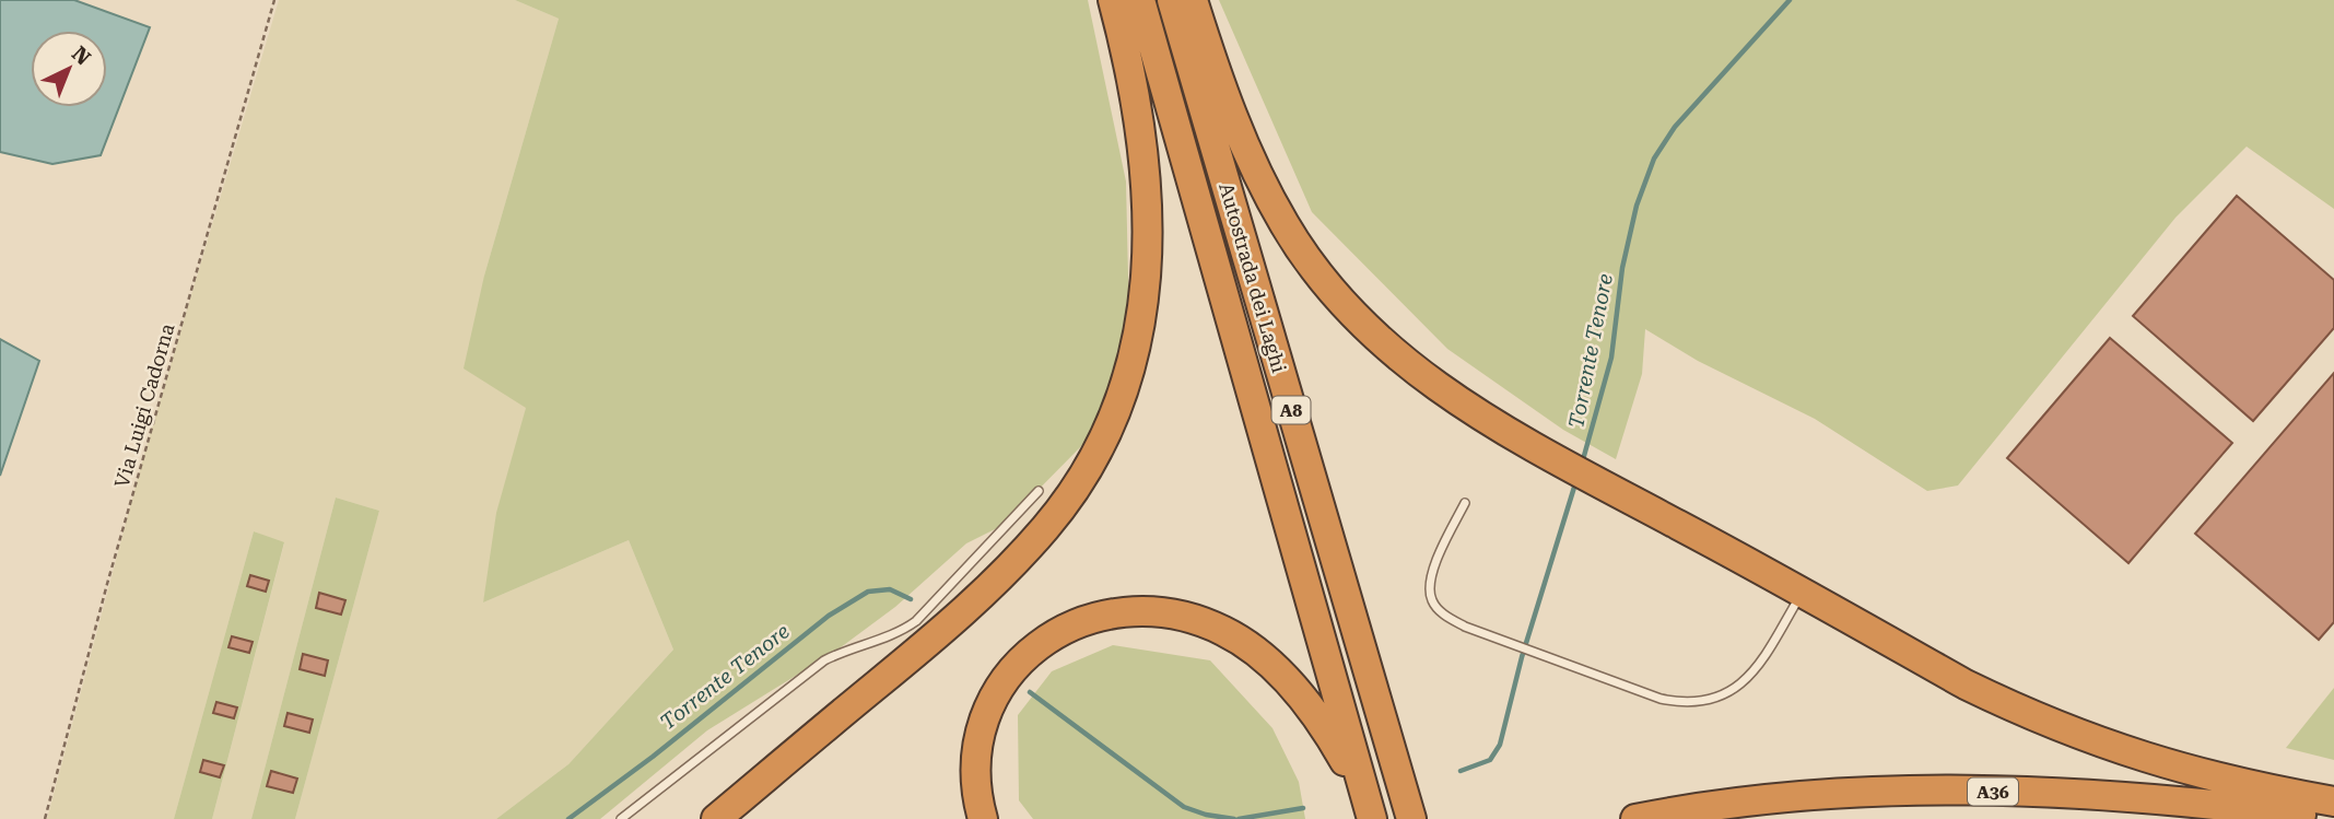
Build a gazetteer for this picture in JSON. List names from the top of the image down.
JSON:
{
  "streets": {
    "highway": ["Autostrada dei Laghi", "A8", "A36"],
    "path": ["Via Luigi Cadorna"]
  },
  "water": ["Torrente Tenore"],
  "north": "top right"
}
